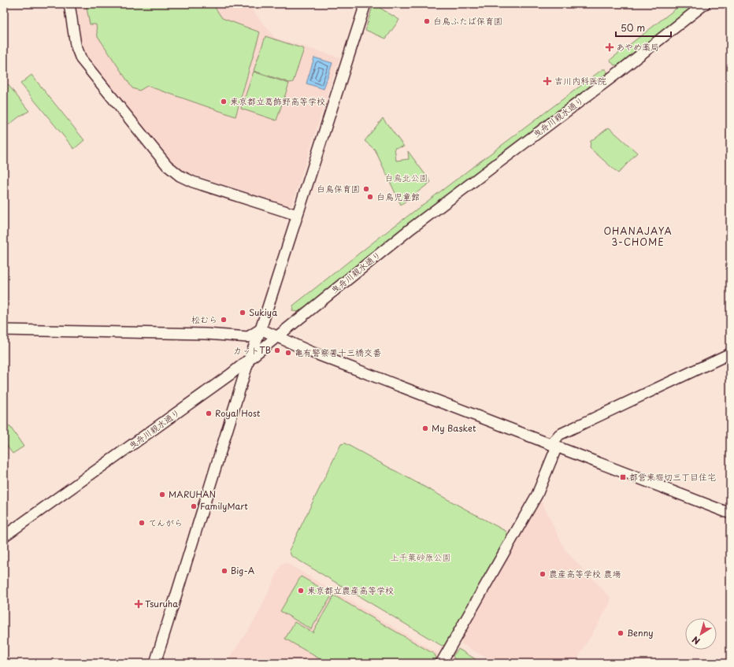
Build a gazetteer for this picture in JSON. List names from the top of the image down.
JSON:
{
  "streets": {
    "street": ["曳舟川親水通り"]
  },
  "districts": ["OHANAJAYA 3-CHOME"],
  "parks": ["白鳥北公園", "上千葉砂原公園"],
  "places": {
    "other": [
      "白鳥ふたば保育園",
      "東京都立葛飾野高等学校",
      "白鳥保育園",
      "白鳥児童館",
      "Sukiya",
      "松むら",
      "カットTB",
      "亀有警察署十三橋交番",
      "Royal Host",
      "My Basket",
      "MARUHAN",
      "FamilyMart",
      "てんがら",
      "Big-A",
      "農産高等学校 農場",
      "東京都立農産高等学校",
      "Benny"
    ],
    "health": ["あやめ薬局", "吉川内科医院", "Tsuruha"],
    "transit": ["都営東堀切三丁目住宅"]
  },
  "scale_bar": "50 m",
  "north": "bottom left"
}
